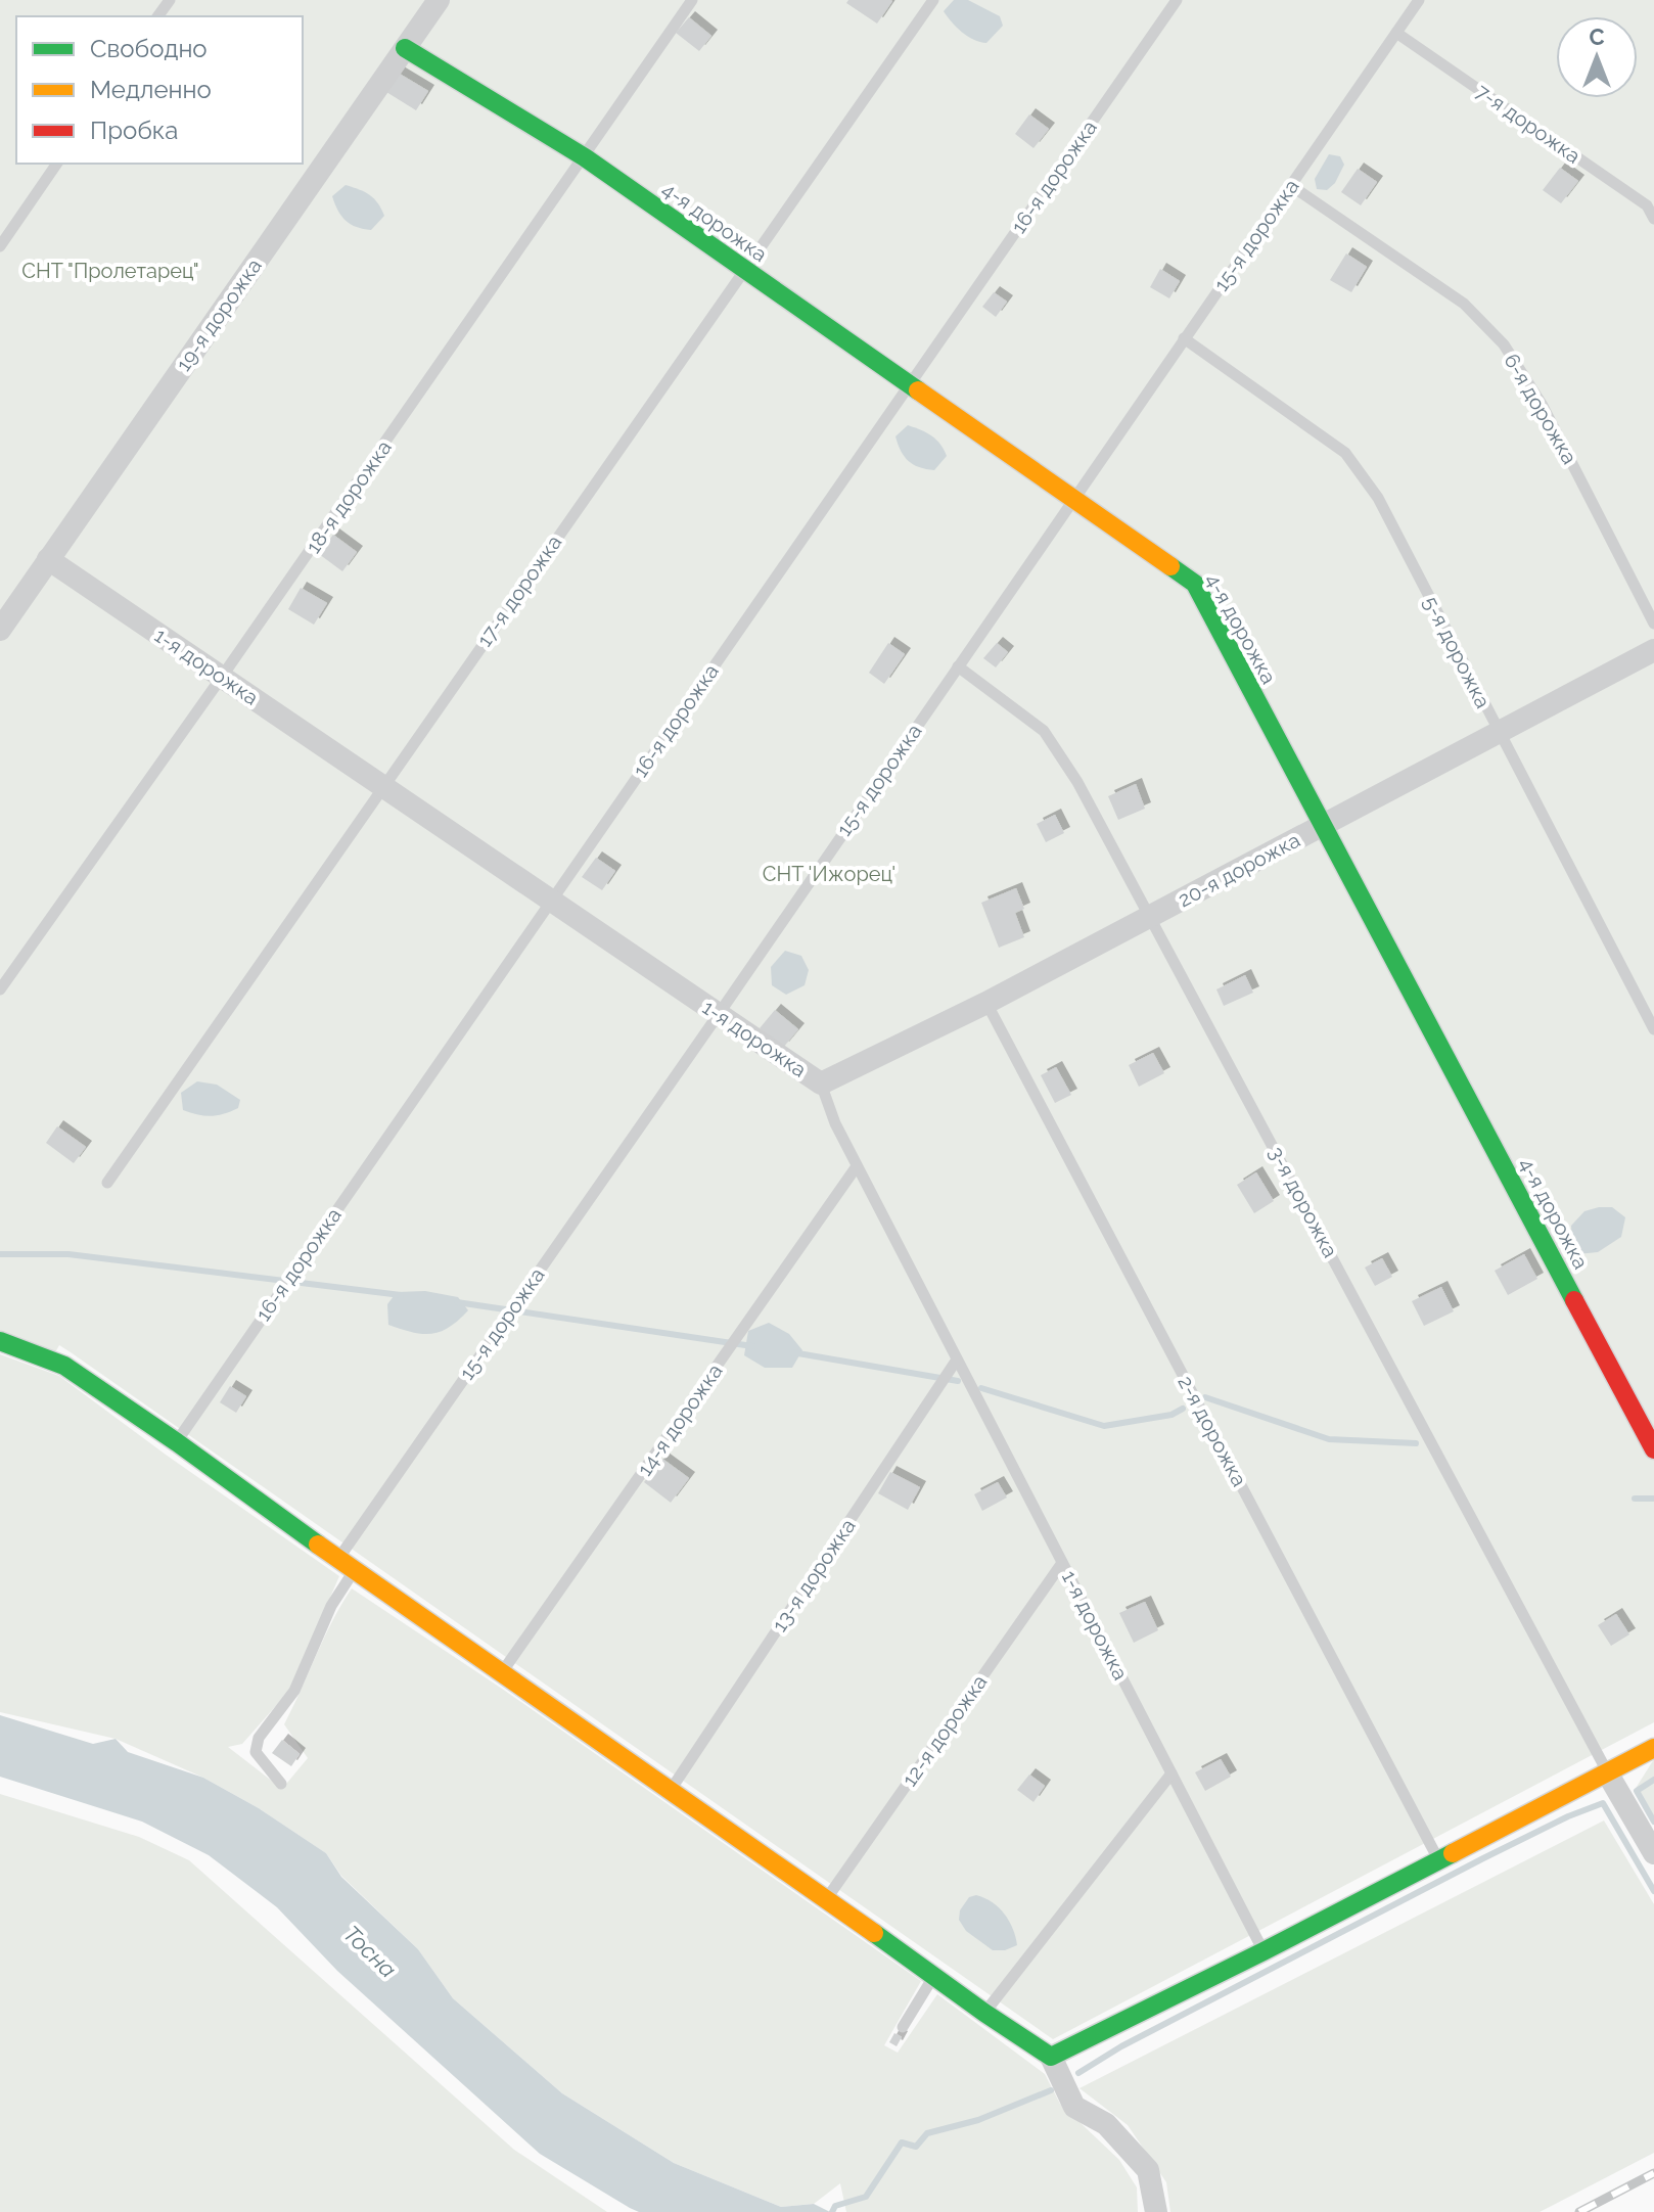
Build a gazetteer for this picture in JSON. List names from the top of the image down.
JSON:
{
  "streets": {
    "street": [
      "4-я дорожка",
      "19-я дорожка",
      "1-я дорожка",
      "20-я дорожка"
    ],
    "lane": [
      "7-я дорожка",
      "16-я дорожка",
      "15-я дорожка",
      "6-я дорожка",
      "18-я дорожка",
      "17-я дорожка",
      "5-я дорожка",
      "3-я дорожка",
      "14-я дорожка",
      "2-я дорожка",
      "13-я дорожка",
      "12-я дорожка"
    ]
  },
  "crossings": [
    ["7-я дорожка", "15-я дорожка"],
    ["16-я дорожка", "4-я дорожка"],
    ["16-я дорожка", "1-я дорожка"],
    ["4-я дорожка", "15-я дорожка"],
    ["4-я дорожка", "19-я дорожка"],
    ["4-я дорожка", "18-я дорожка"],
    ["4-я дорожка", "17-я дорожка"],
    ["4-я дорожка", "20-я дорожка"],
    ["15-я дорожка", "6-я дорожка"],
    ["15-я дорожка", "5-я дорожка"],
    ["15-я дорожка", "1-я дорожка"],
    ["15-я дорожка", "3-я дорожка"],
    ["19-я дорожка", "1-я дорожка"],
    ["18-я дорожка", "1-я дорожка"],
    ["17-я дорожка", "1-я дорожка"],
    ["5-я дорожка", "20-я дорожка"],
    ["1-я дорожка", "20-я дорожка"],
    ["1-я дорожка", "14-я дорожка"],
    ["1-я дорожка", "13-я дорожка"],
    ["1-я дорожка", "12-я дорожка"],
    ["20-я дорожка", "3-я дорожка"],
    ["20-я дорожка", "2-я дорожка"]
  ],
  "water": ["Тосна"],
  "parks": ["СНТ \"Пролетарец\"", "СНТ 'Ижорец'"],
  "legend": ["Свободно", "Медленно", "Пробка"],
  "north": "top"
}
